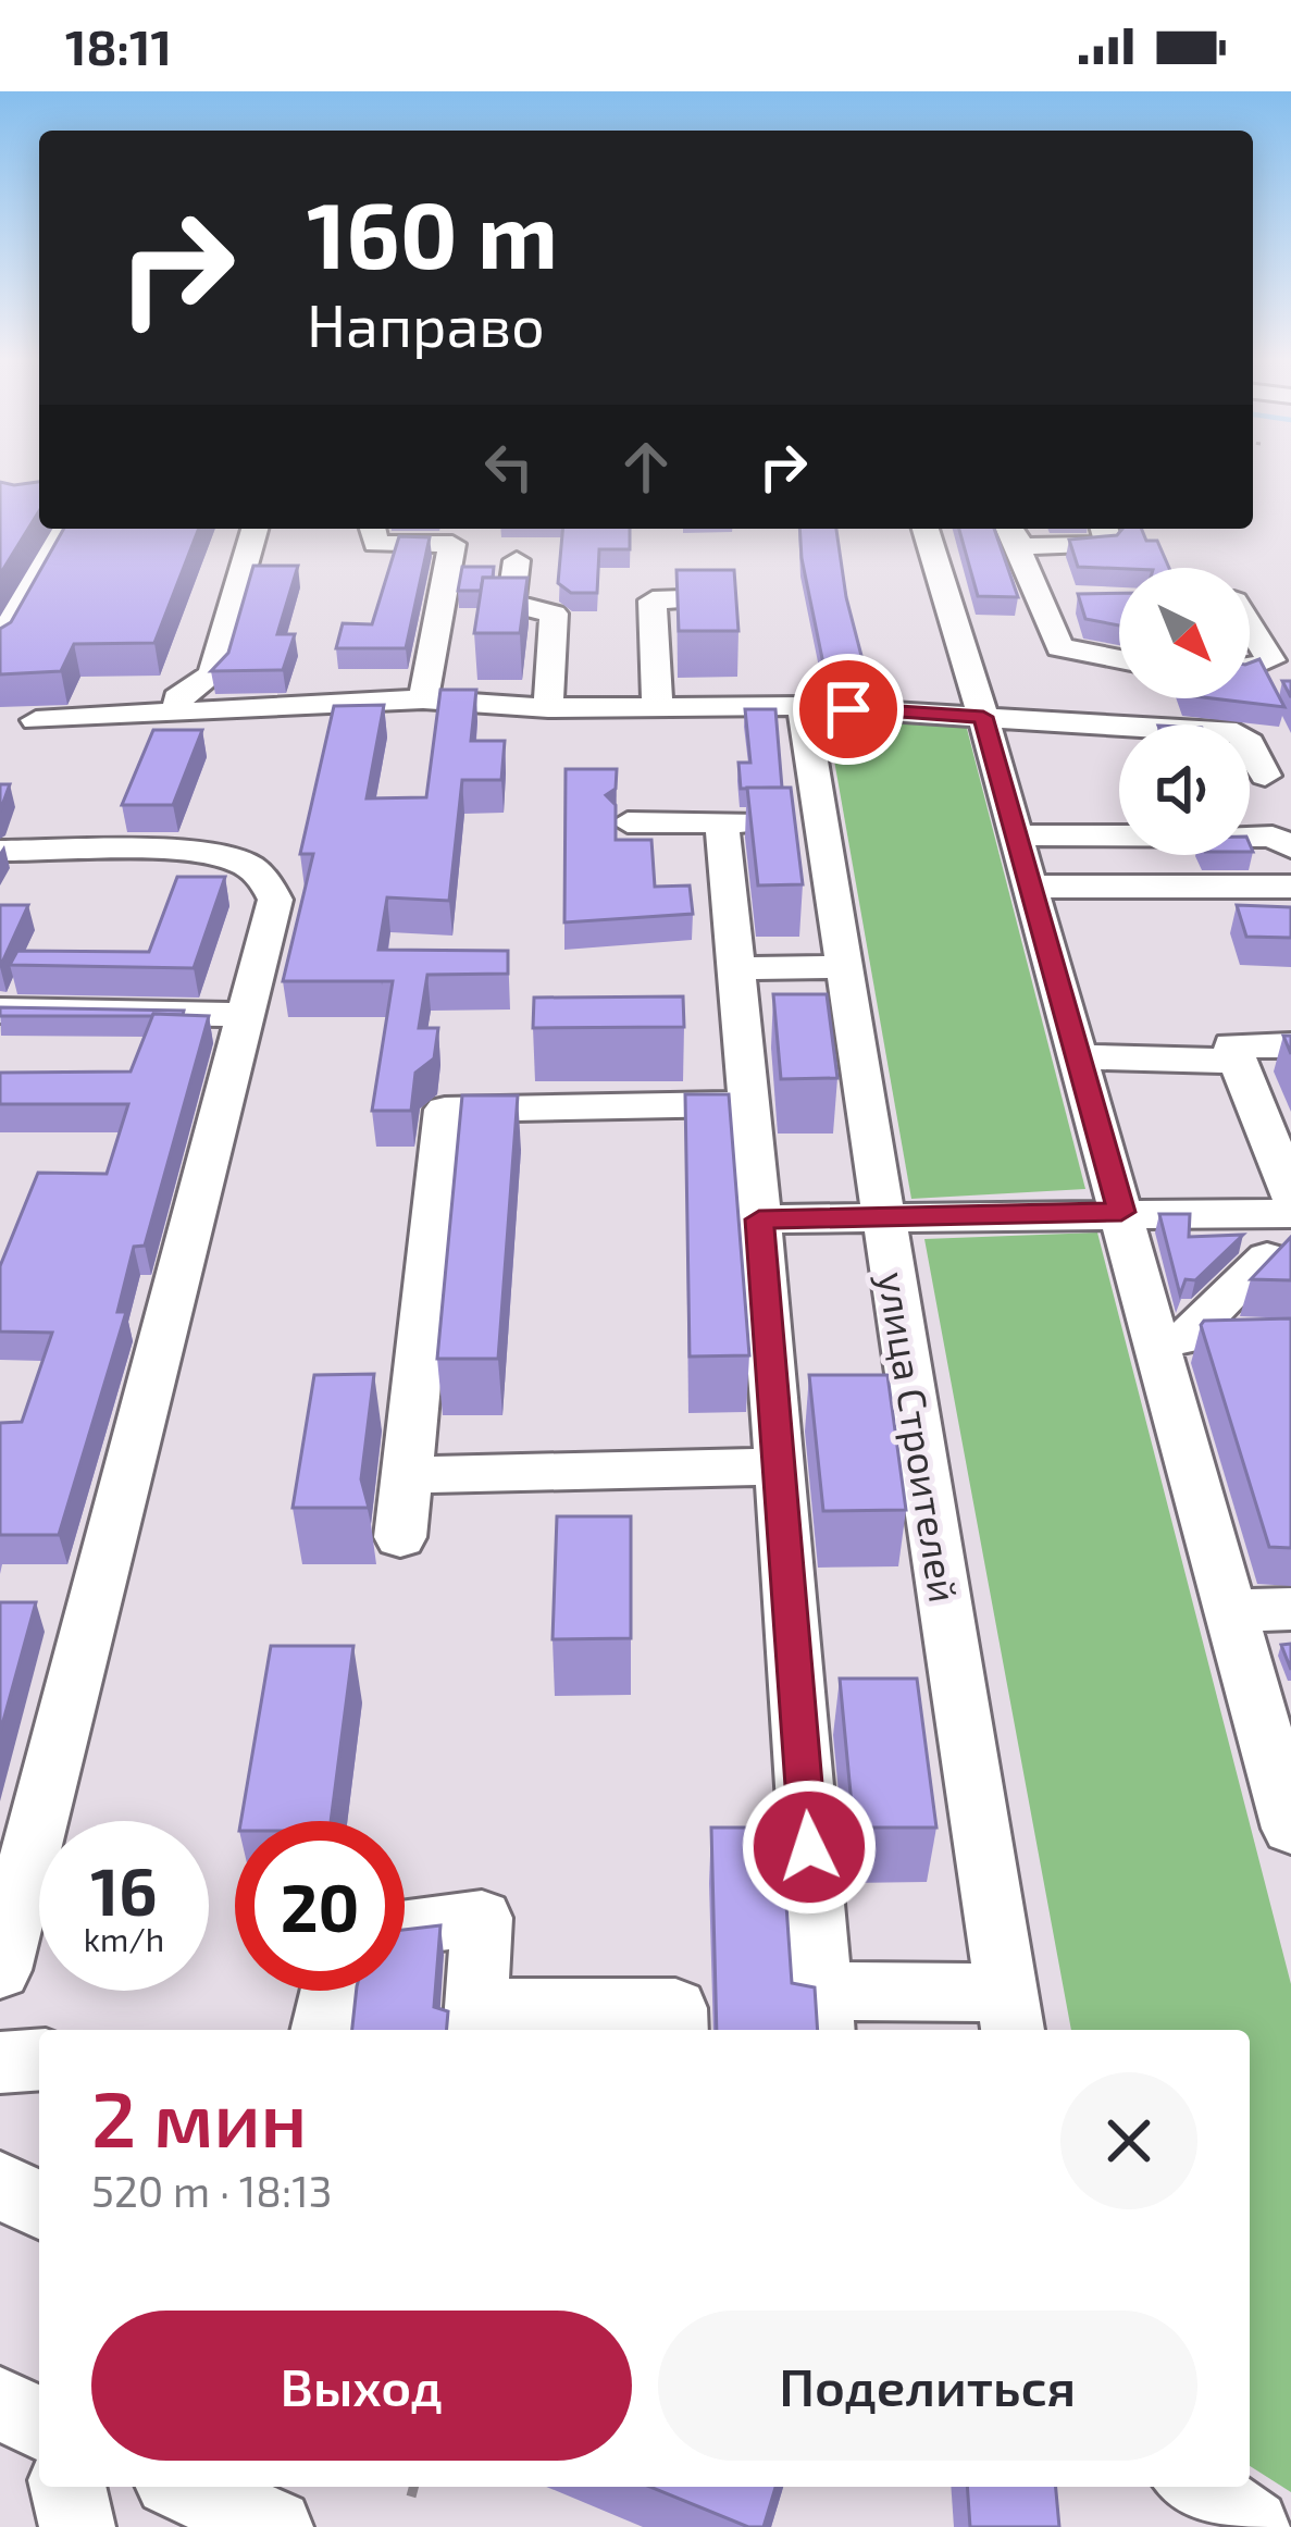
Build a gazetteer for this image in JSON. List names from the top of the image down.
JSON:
{
  "streets": {
    "street": ["улица Строителей"]
  },
  "north": "bottom right",
  "page": {
    "status": "18:11",
    "turn": ["160 m", "Направо"],
    "speed": "16 km/h",
    "limit": "20",
    "heading": ["2 мин", "520 m · 18:13"],
    "buttons": ["Выход", "Поделиться"]
  }
}
